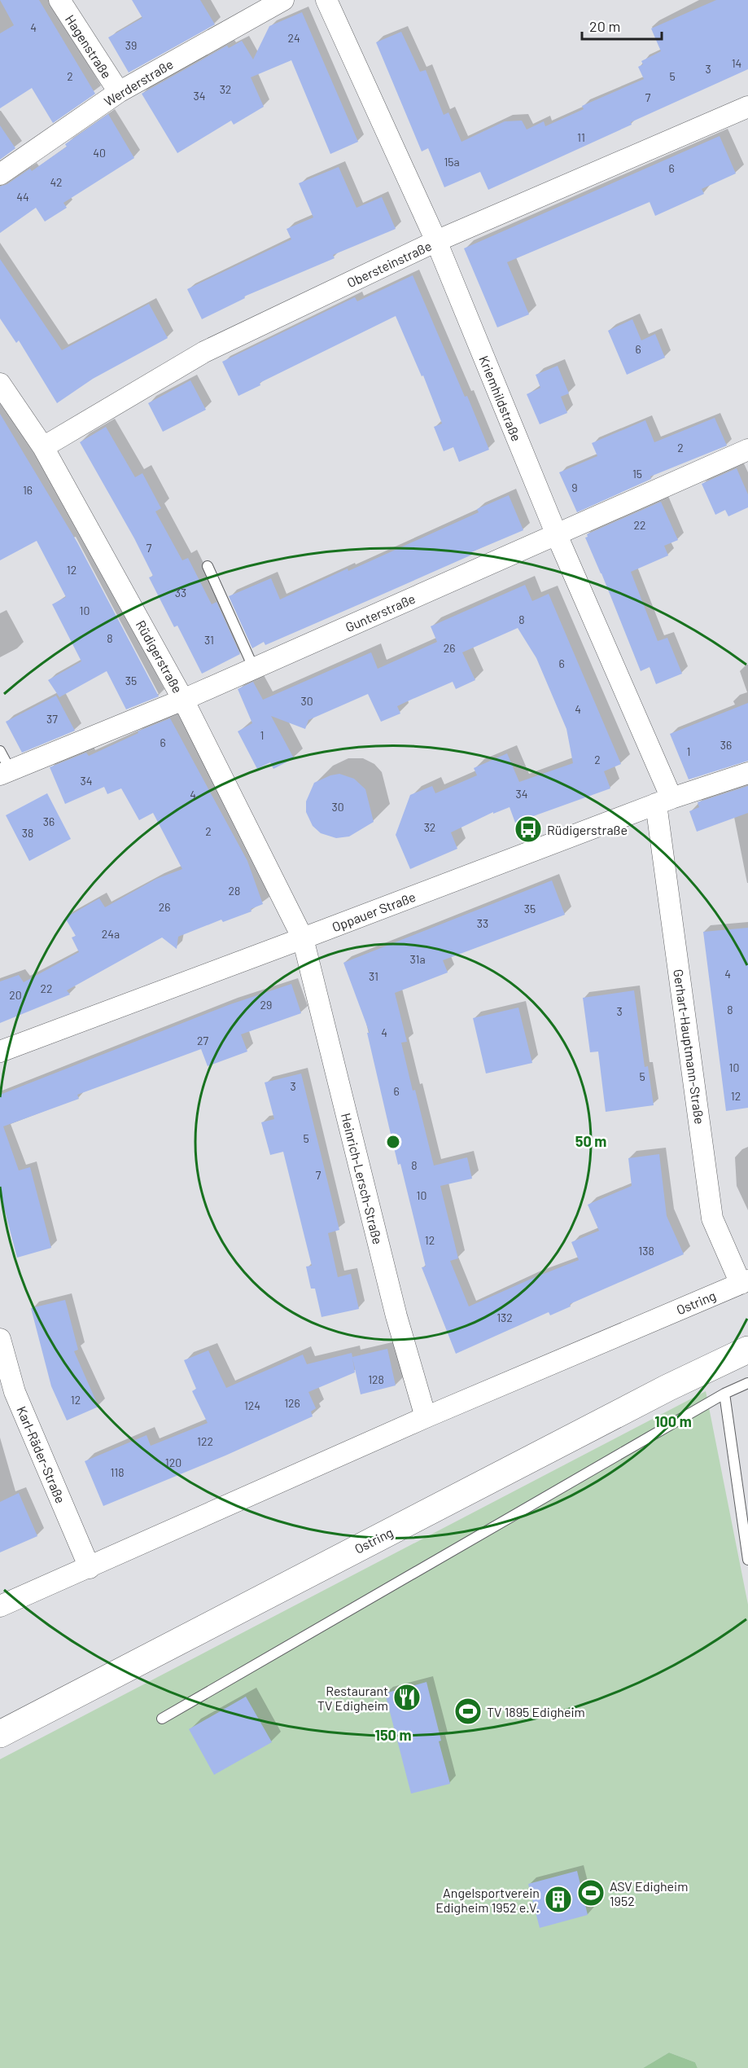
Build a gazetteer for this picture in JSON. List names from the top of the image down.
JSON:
{
  "streets": {
    "street": [
      "Hagenstraße",
      "Werderstraße",
      "Obersteinstraße",
      "Kriemhildstraße",
      "Gunterstraße",
      "Rüdigerstraße",
      "Oppauer Straße",
      "Gerhart-Hauptmann-Straße",
      "Heinrich-Lersch-Straße",
      "Ostring",
      "Karl-Räder-Straße"
    ]
  },
  "crossings": [
    ["Hagenstraße", "Werderstraße"],
    ["Obersteinstraße", "Kriemhildstraße"],
    ["Obersteinstraße", "Rüdigerstraße"],
    ["Kriemhildstraße", "Gunterstraße"],
    ["Kriemhildstraße", "Oppauer Straße"],
    ["Kriemhildstraße", "Gerhart-Hauptmann-Straße"],
    ["Gunterstraße", "Rüdigerstraße"],
    ["Rüdigerstraße", "Oppauer Straße"],
    ["Rüdigerstraße", "Heinrich-Lersch-Straße"],
    ["Oppauer Straße", "Gerhart-Hauptmann-Straße"],
    ["Oppauer Straße", "Heinrich-Lersch-Straße"],
    ["Gerhart-Hauptmann-Straße", "Ostring"],
    ["Heinrich-Lersch-Straße", "Ostring"],
    ["Ostring", "Karl-Räder-Straße"]
  ],
  "places": {
    "bus stop": ["Rüdigerstraße"],
    "restaurant": ["Restaurant TV Edigheim"],
    "sports": ["TV 1895 Edigheim", "ASV Edigheim 1952"],
    "building": ["Angelsportverein Edigheim 1952 e.V."]
  },
  "house_numbers": [
    "4",
    "24",
    "39",
    "14",
    "3",
    "2",
    "5",
    "32",
    "34",
    "7",
    "11",
    "40",
    "15a",
    "6",
    "42",
    "44",
    "6",
    "2",
    "15",
    "9",
    "16",
    "22",
    "7",
    "12",
    "33",
    "10",
    "8",
    "8",
    "31",
    "26",
    "6",
    "35",
    "30",
    "4",
    "37",
    "1",
    "6",
    "36",
    "1",
    "2",
    "34",
    "34",
    "4",
    "30",
    "36",
    "32",
    "2",
    "38",
    "28",
    "26",
    "35",
    "33",
    "24a",
    "31a",
    "4",
    "31",
    "22",
    "20",
    "29",
    "8",
    "3",
    "4",
    "27",
    "10",
    "5",
    "3",
    "6",
    "12",
    "5",
    "8",
    "7",
    "10",
    "12",
    "138",
    "132",
    "128",
    "12",
    "126",
    "124",
    "122",
    "120",
    "118"
  ],
  "scale_bar": "20 m",
  "rings": ["50 m", "100 m", "150 m"]
}
